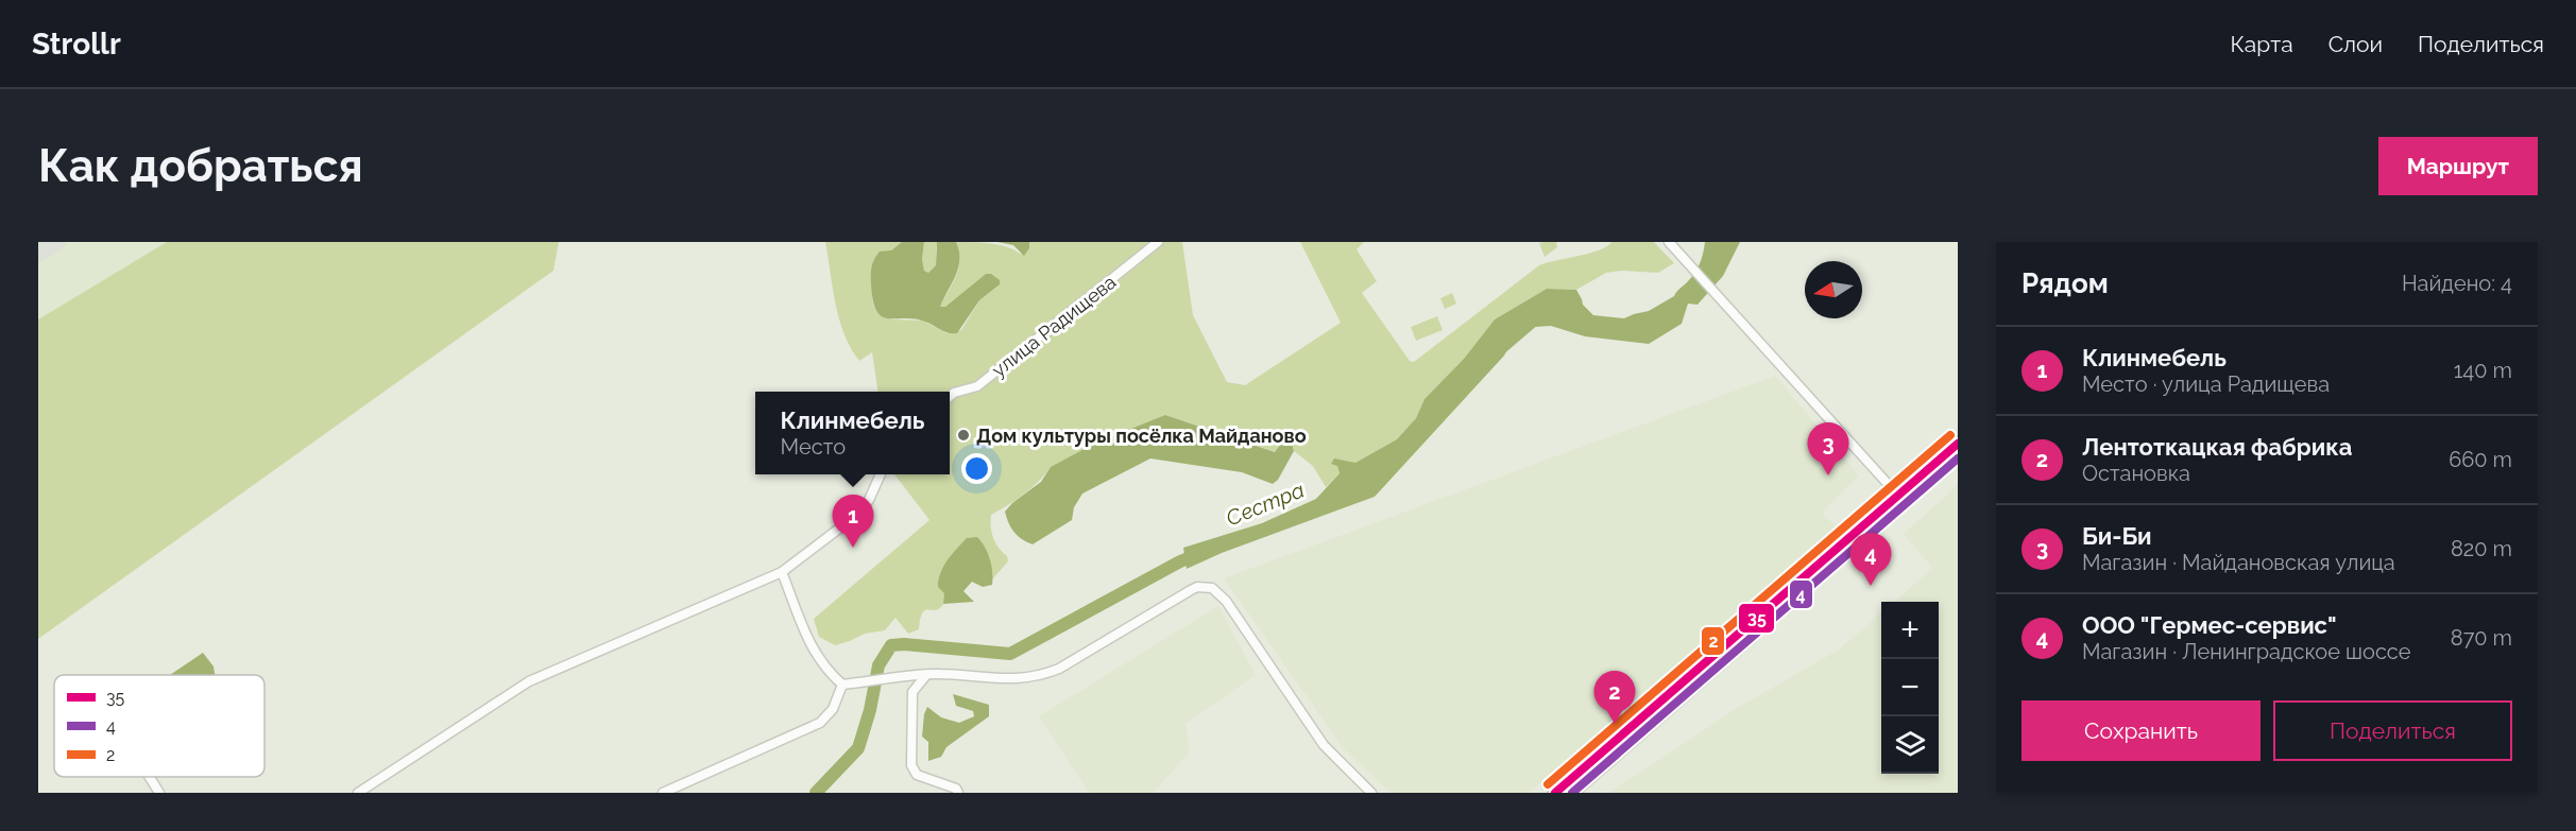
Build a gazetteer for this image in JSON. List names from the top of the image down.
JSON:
{
  "streets": {
    "street": ["улица Радищева"]
  },
  "water": ["Сестра"],
  "places": ["Дом культуры посёлка Майданово"],
  "lines": ["transit line 2", "transit line 35", "transit line 4"],
  "legend": ["35", "4", "2"],
  "north": "left",
  "page": {
    "header": "Strollr",
    "nav": ["Карта", "Слои", "Поделиться"],
    "buttons": [
      "Маршрут",
      ["Сохранить", "Поделиться"]
    ],
    "title": "Как добраться",
    "heading": ["Рядом", "Найдено: 4"],
    "list": [
      {
        "mark": "1",
        "name": "Клинмебель",
        "note": "Место · улица Радищева",
        "value": "140 m"
      },
      {
        "mark": "2",
        "name": "Лентоткацкая фабрика",
        "note": "Остановка",
        "value": "660 m"
      },
      {
        "mark": "3",
        "name": "Би-Би",
        "note": "Магазин · Майдановская улица",
        "value": "820 m"
      },
      {
        "mark": "4",
        "name": "ООО \"Гермес-сервис\"",
        "note": "Магазин · Ленинградское шоссе",
        "value": "870 m"
      }
    ],
    "popup": ["Клинмебель", "Место"],
    "pins": [
      "3",
      "1",
      "4",
      "2"
    ],
    "map_buttons": ["+", "−"]
  }
}
